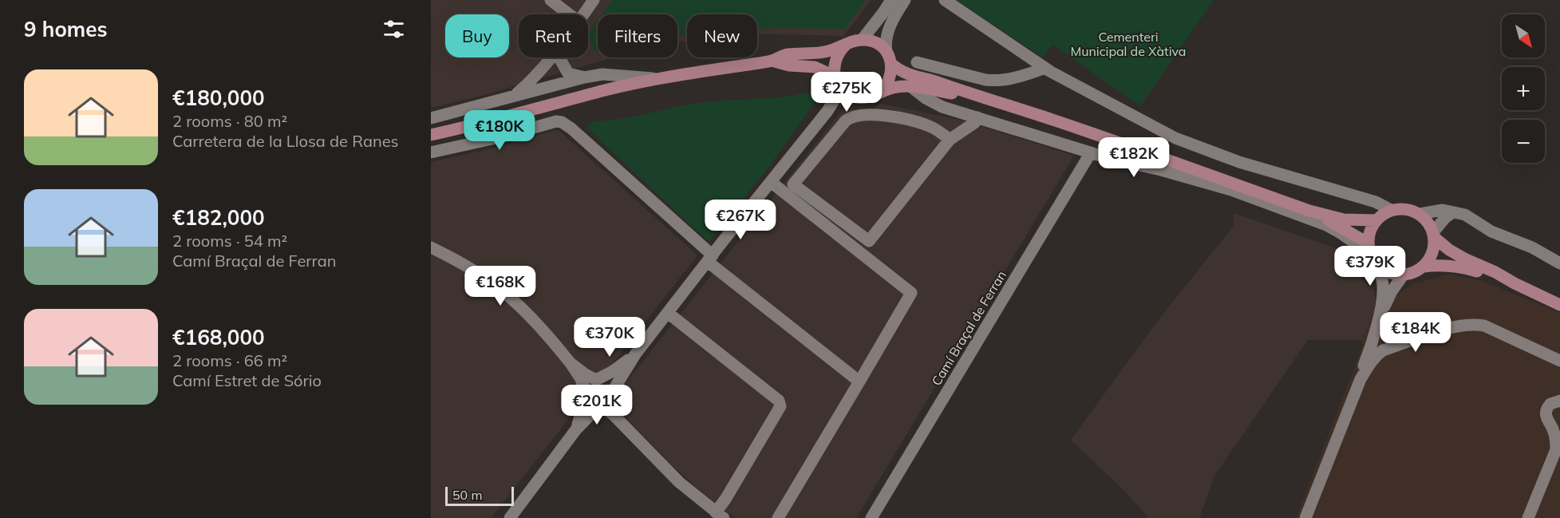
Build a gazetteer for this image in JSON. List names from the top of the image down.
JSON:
{
  "streets": {
    "street": ["Camí Braçal de Ferran"]
  },
  "parks": ["Cementeri Municipal de Xàtiva"],
  "scale_bar": "50 m",
  "north": "bottom right",
  "page": {
    "heading": "9 homes",
    "map_buttons": ["+", "−"],
    "chip": [
      "Buy",
      "Rent",
      "Filters",
      "New"
    ],
    "list": [
      {
        "name": "€180,000",
        "note": "2 rooms · 80 m² · Carretera de la Llosa de Ranes"
      },
      {
        "name": "€182,000",
        "note": "2 rooms · 54 m² · Camí Braçal de Ferran"
      },
      {
        "name": "€168,000",
        "note": "2 rooms · 66 m² · Camí Estret de Sório"
      }
    ],
    "price": [
      "€275K",
      "€180K",
      "€182K",
      "€267K",
      "€379K",
      "€168K",
      "€184K",
      "€370K",
      "€201K"
    ],
    "scale": "50 m"
  }
}
